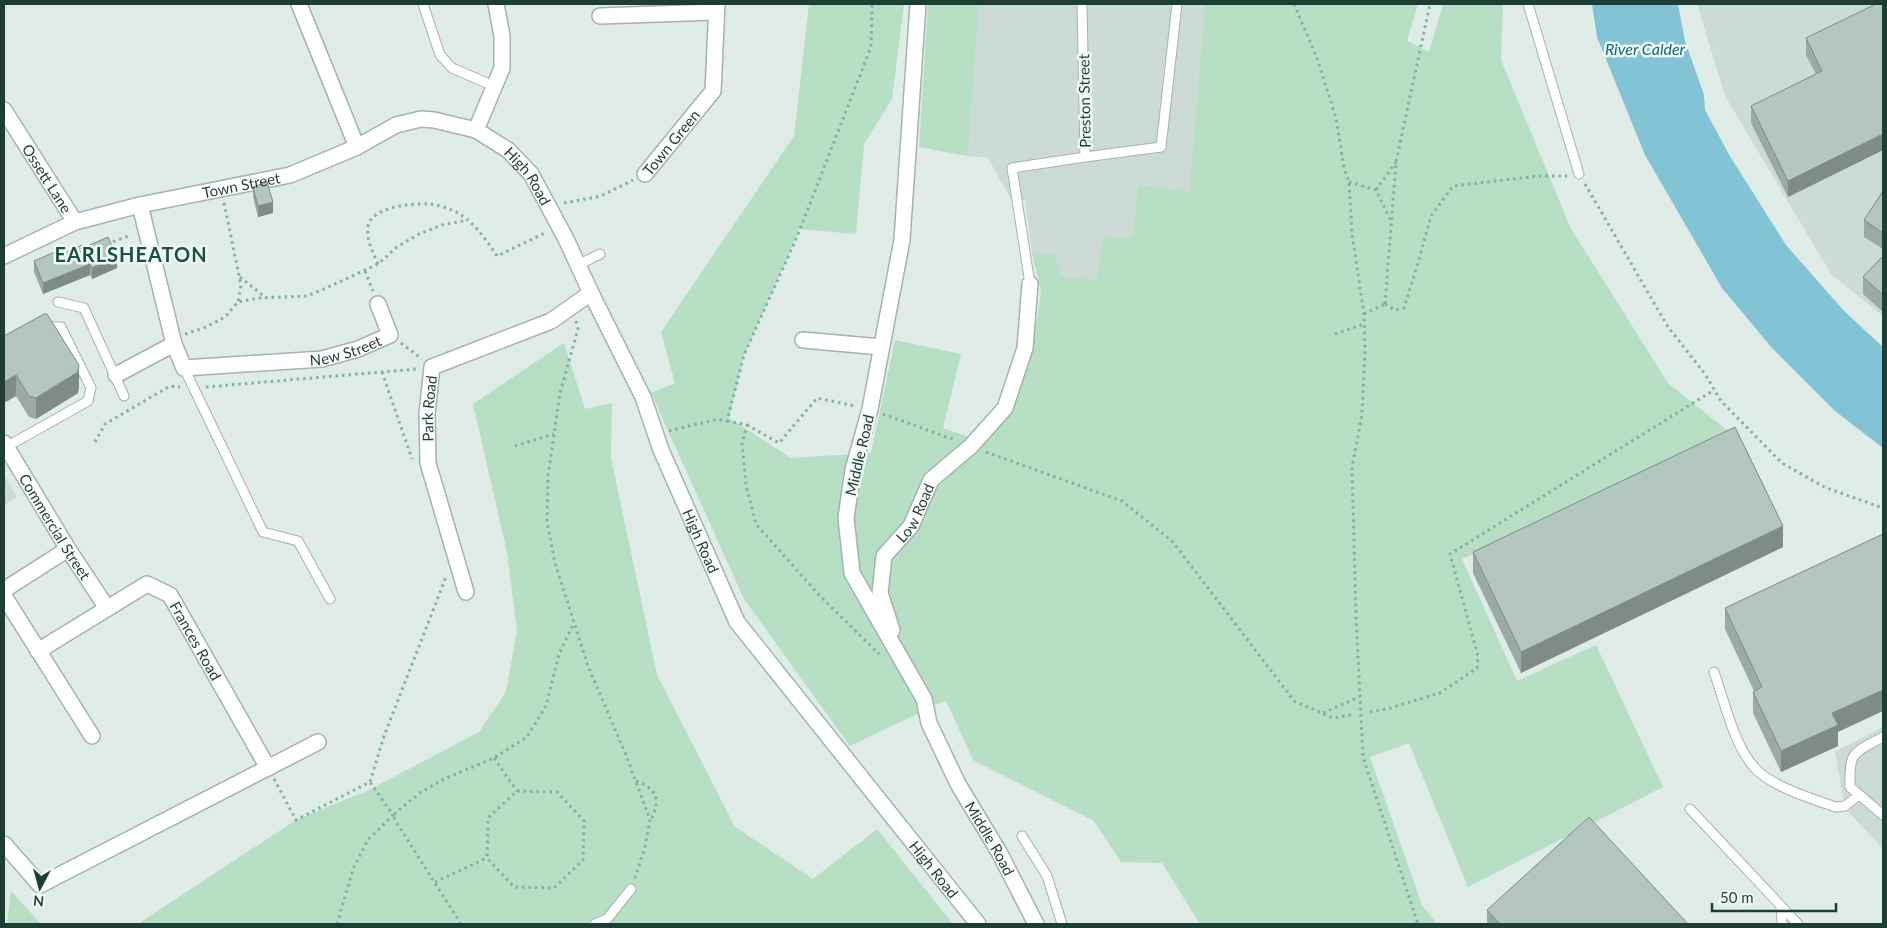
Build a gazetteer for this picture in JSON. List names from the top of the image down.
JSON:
{
  "streets": {
    "street": [
      "Town Green",
      "High Road",
      "Ossett Lane",
      "Town Street",
      "New Street",
      "Park Road",
      "Middle Road",
      "Low Road",
      "Commercial Street",
      "Frances Road"
    ],
    "lane": ["Preston Street"]
  },
  "crossings": [
    ["Preston Street", "Low Road"],
    ["Town Green", "High Road"],
    ["High Road", "Town Street"],
    ["High Road", "Park Road"],
    ["Ossett Lane", "Town Street"],
    ["Middle Road", "Low Road"],
    ["Commercial Street", "Frances Road"]
  ],
  "districts": ["EARLSHEATON"],
  "water": ["River Calder"],
  "scale_bar": "50 m",
  "north": "bottom"
}
